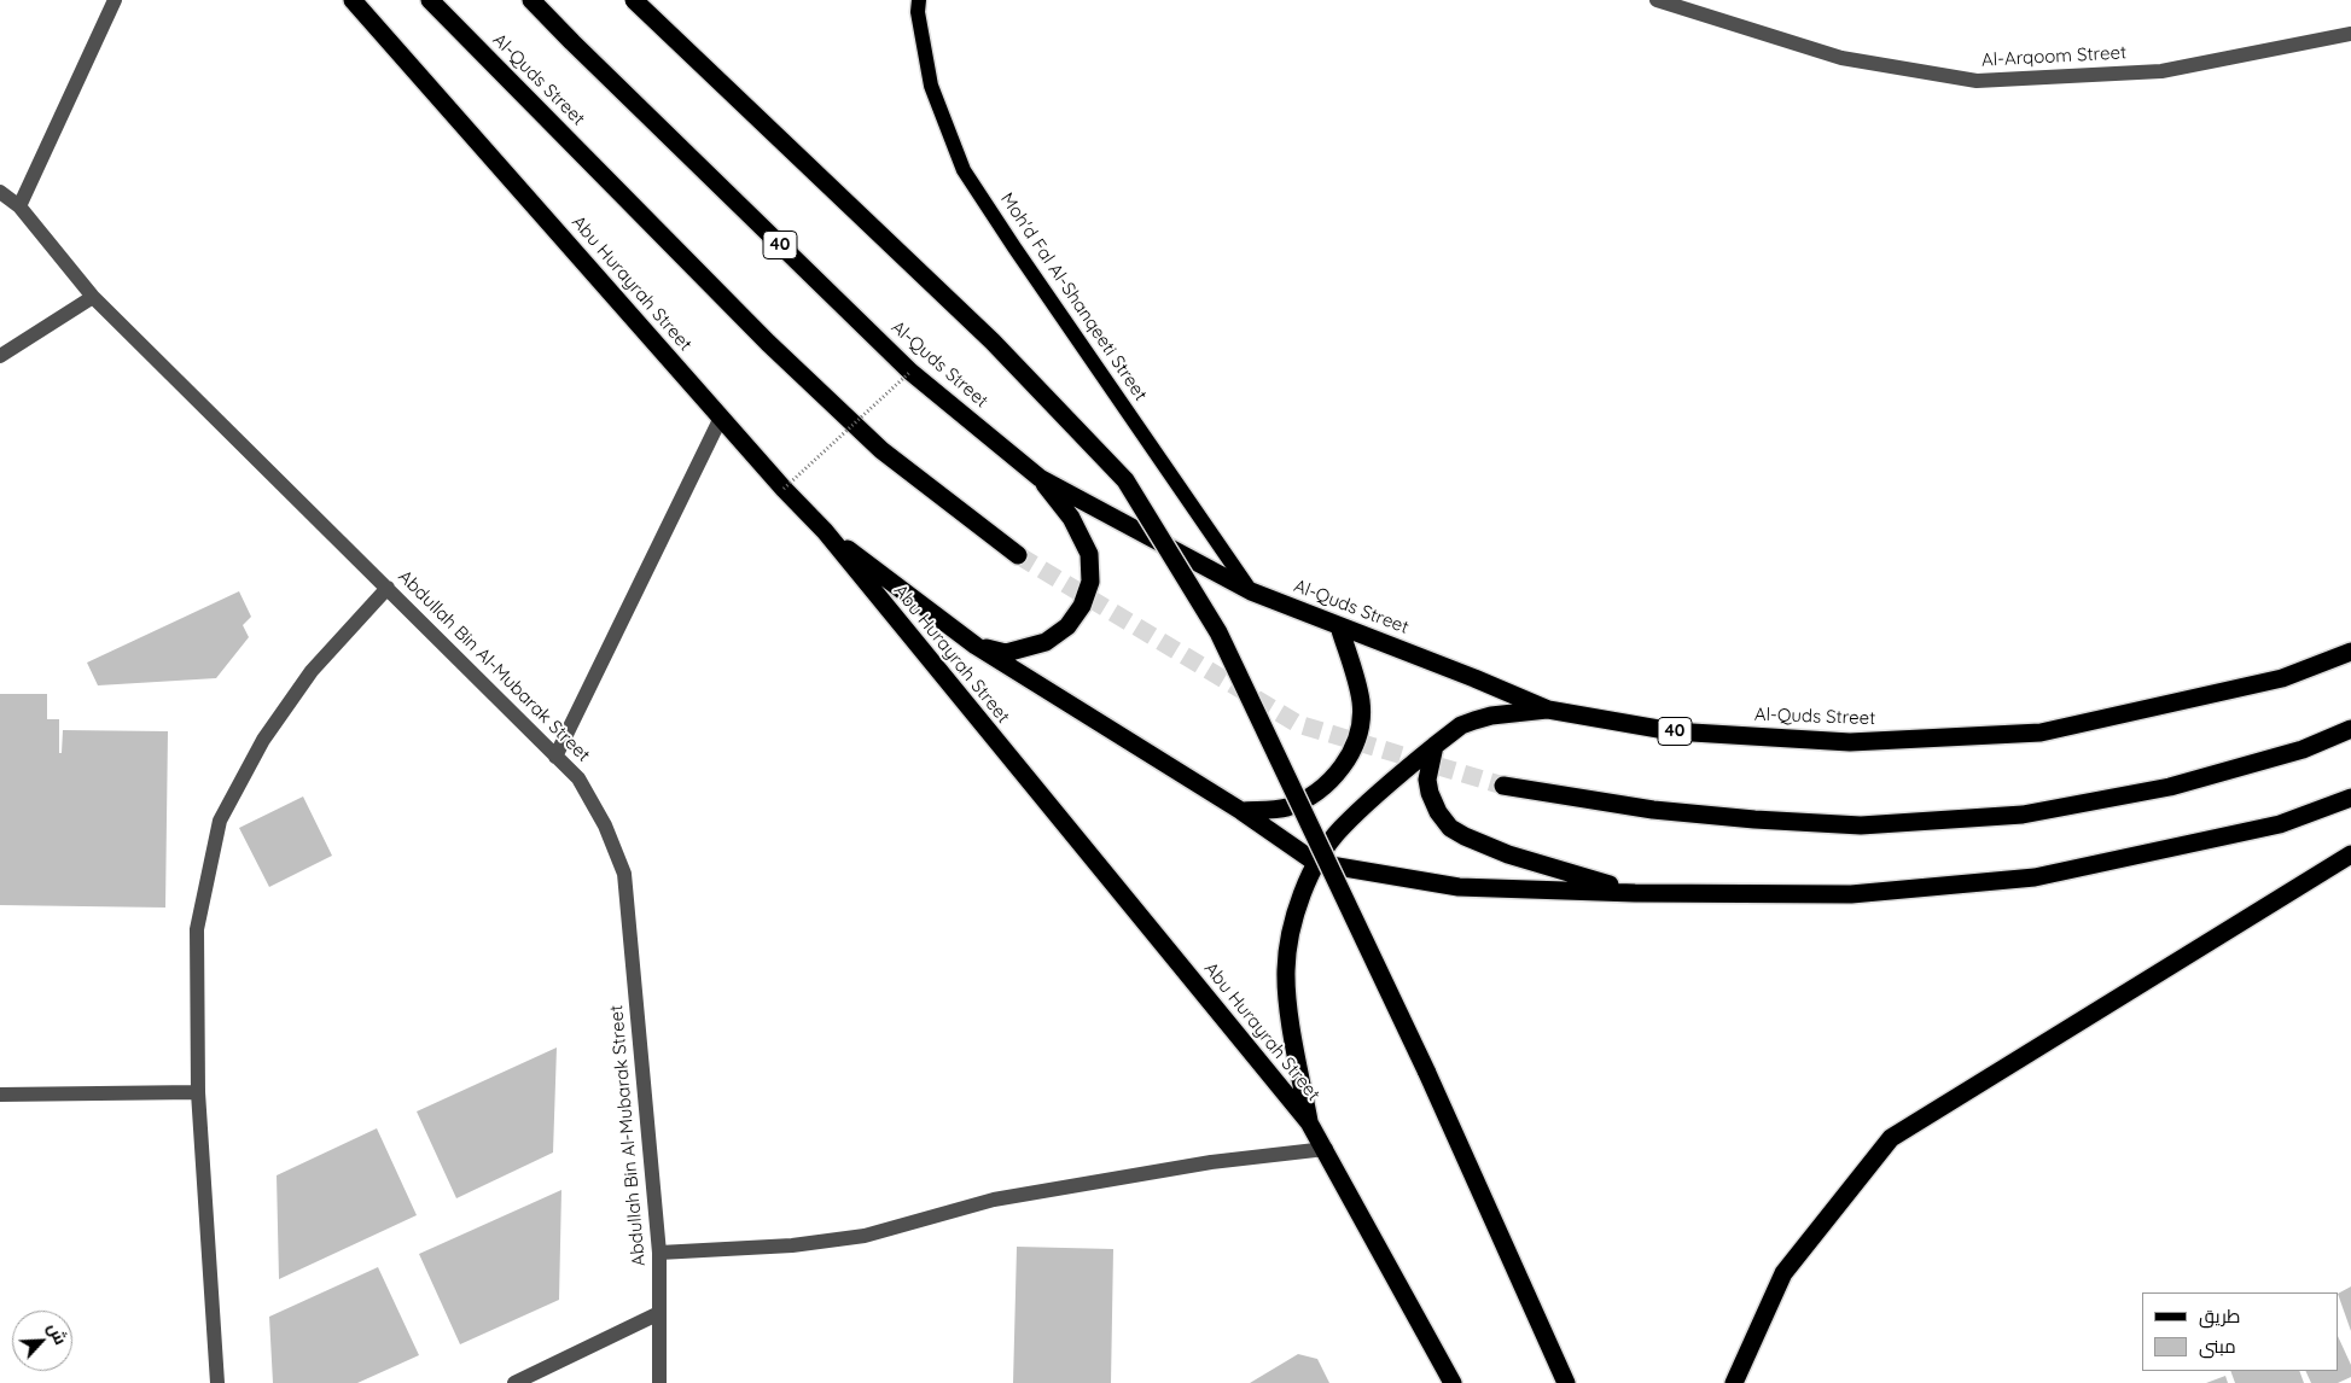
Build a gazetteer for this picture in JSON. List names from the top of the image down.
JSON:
{
  "streets": {
    "highway": ["Al-Quds Street", "40", "Abu Hurayrah Street"],
    "main road": ["Moh'd Fal Al-Shanqeeti Street"],
    "street": ["Al-Arqoom Street", "Abdullah Bin Al-Mubarak Street"]
  },
  "crossings": [
    ["Al-Quds Street", "Moh'd Fal Al-Shanqeeti Street"]
  ],
  "legend": ["طريق", "مبنى"],
  "north": "top right"
}
